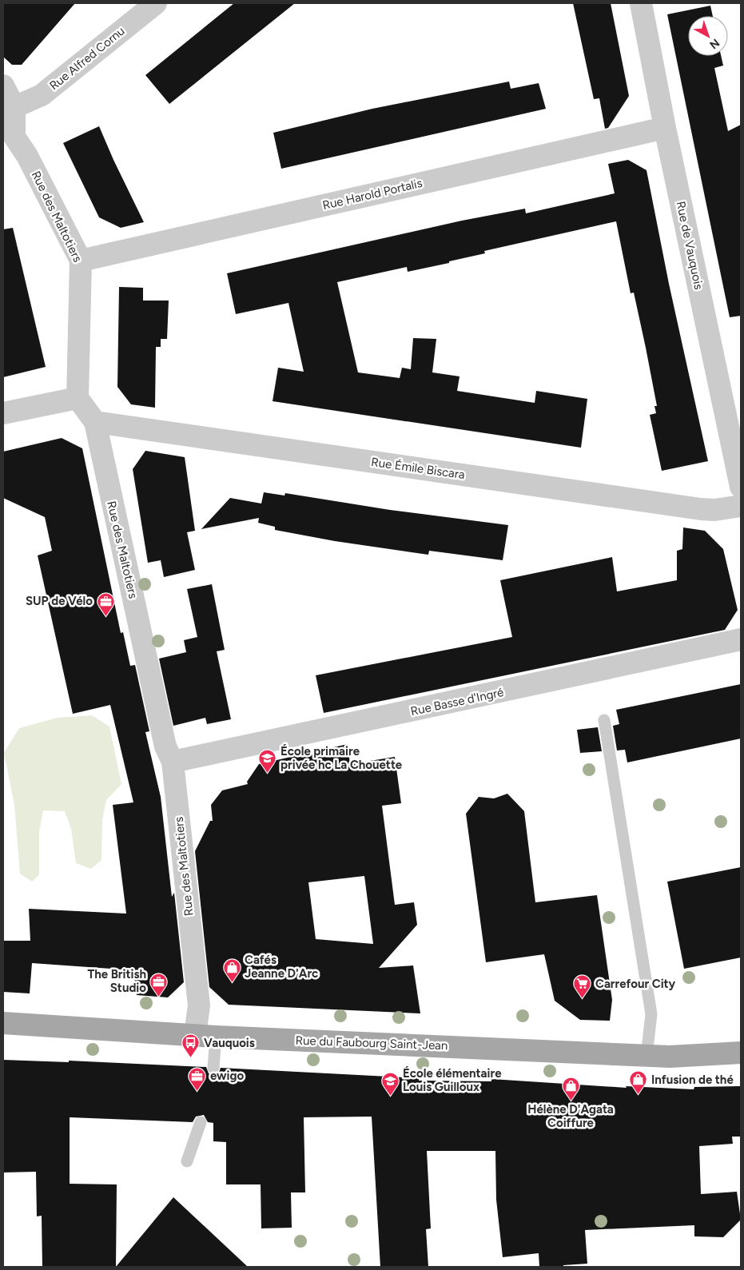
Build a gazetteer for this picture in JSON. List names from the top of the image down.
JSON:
{
  "streets": {
    "main road": ["Rue du Faubourg Saint-Jean"],
    "street": [
      "Rue Alfred Cornu",
      "Rue Harold Portalis",
      "Rue des Maltotiers",
      "Rue de Vauquois",
      "Rue Émile Biscara",
      "Rue Basse d'Ingré"
    ]
  },
  "crossings": [
    ["Rue Alfred Cornu", "Rue des Maltotiers"],
    ["Rue Harold Portalis", "Rue des Maltotiers"],
    ["Rue Harold Portalis", "Rue de Vauquois"],
    ["Rue des Maltotiers", "Rue Émile Biscara"],
    ["Rue des Maltotiers", "Rue Basse d'Ingré"],
    ["Rue des Maltotiers", "Rue du Faubourg Saint-Jean"]
  ],
  "places": {
    "office": ["SUP de Vélo", "The British Studio", "ewigo"],
    "school or university": ["École primaire privée hc La Chouette", "École élémentaire Louis Guilloux"],
    "shop": ["Cafés Jeanne D'Arc", "Infusion de thé", "Hélène D'Agata Coiffure"],
    "supermarket": ["Carrefour City"],
    "bus stop": ["Vauquois"]
  },
  "north": "bottom right"
}
